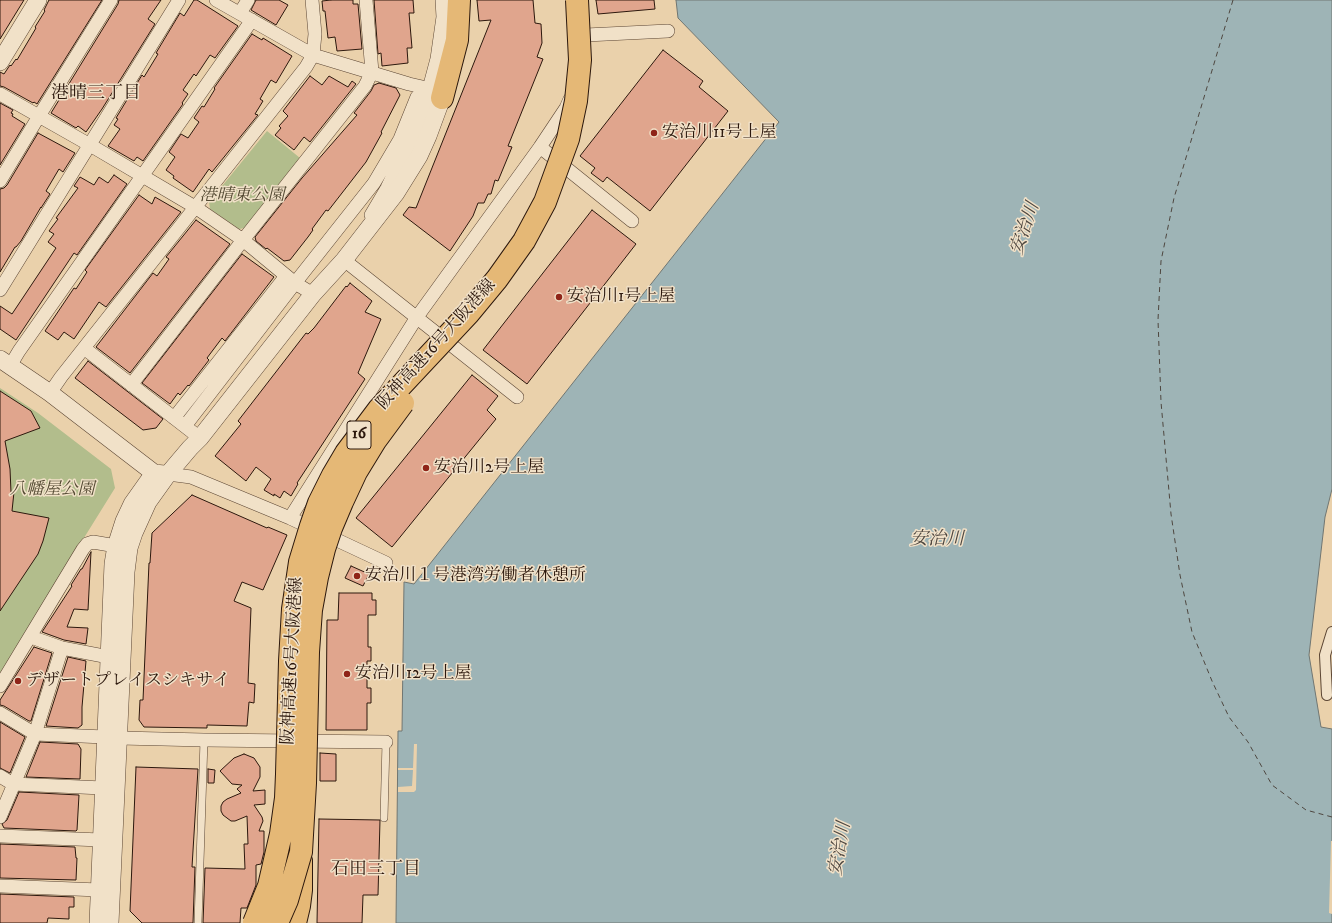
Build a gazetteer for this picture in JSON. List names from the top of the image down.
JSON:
{
  "streets": {
    "highway": ["阪神高速16号大阪港線", "16"]
  },
  "districts": ["港晴三丁目", "石田三丁目"],
  "water": ["安治川"],
  "parks": ["港晴東公園", "八幡屋公園"],
  "places": [
    "安治川11号上屋",
    "安治川1号上屋",
    "安治川2号上屋",
    "安治川１号港湾労働者休憩所",
    "安治川12号上屋",
    "デザートプレイスシキサイ"
  ]
}
